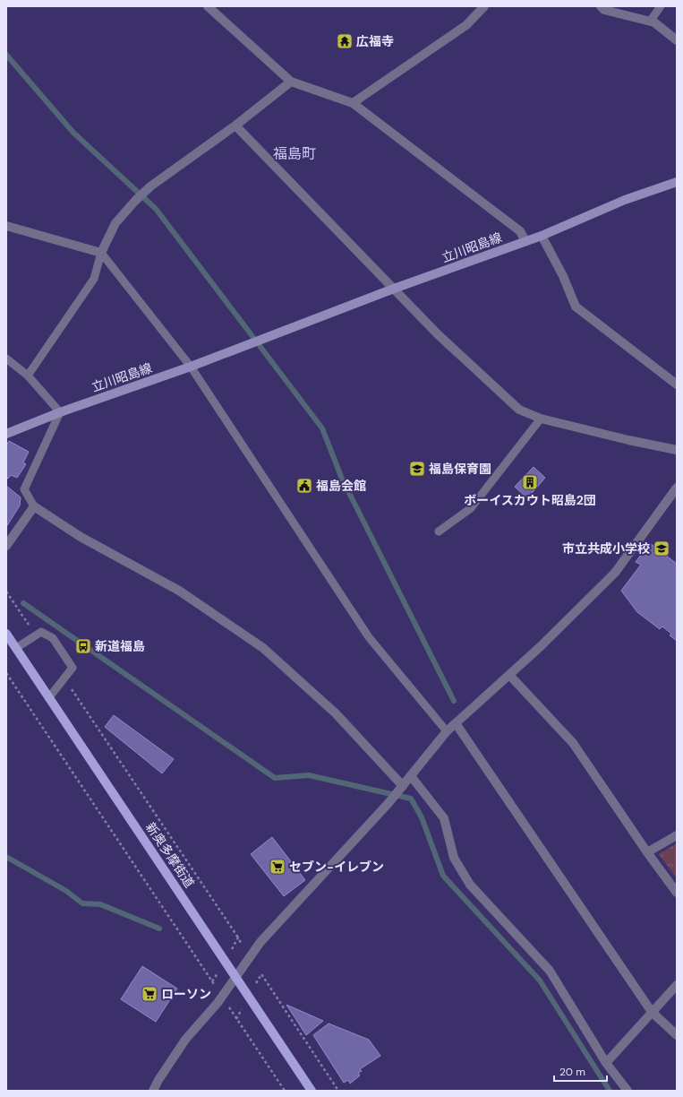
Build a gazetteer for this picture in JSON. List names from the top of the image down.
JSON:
{
  "streets": {
    "main road": ["立川昭島線", "新奥多摩街道"]
  },
  "districts": ["福島町"],
  "places": {
    "temple": ["広福寺"],
    "school or university": ["福島保育園", "市立共成小学校"],
    "building": ["ボーイスカウト昭島2団"],
    "public building": ["福島会館"],
    "bus stop": ["新道福島"],
    "supermarket": ["セブン-イレブン", "ローソン"]
  },
  "scale_bar": "20 m"
}
